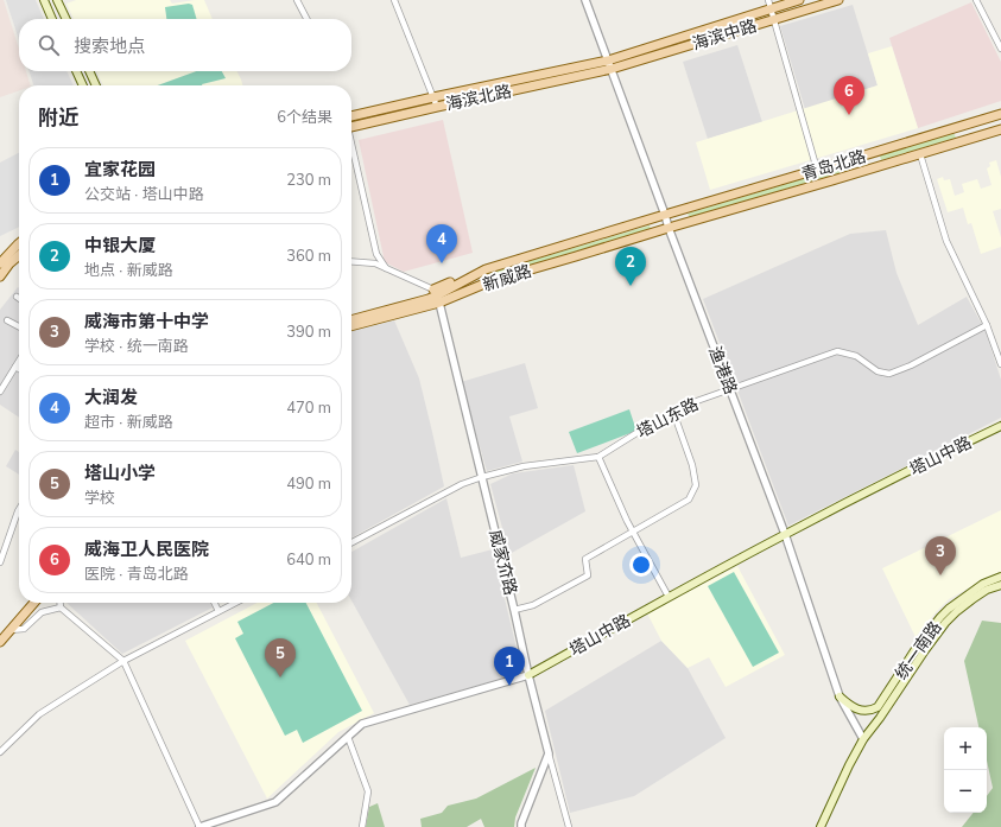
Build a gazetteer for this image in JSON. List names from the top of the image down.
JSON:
{
  "streets": {
    "main road": [
      "海滨中路",
      "海滨北路",
      "青岛北路",
      "新威路",
      "塔山中路",
      "统一南路"
    ],
    "street": ["渔港路", "塔山东路", "威家夼路"]
  },
  "crossings": [
    ["海滨中路", "海滨北路"],
    ["海滨中路", "渔港路"],
    ["海滨北路", "渔港路"],
    ["青岛北路", "新威路"],
    ["青岛北路", "渔港路"],
    ["新威路", "渔港路"],
    ["新威路", "威家夼路"],
    ["渔港路", "塔山东路"],
    ["渔港路", "塔山中路"],
    ["渔港路", "统一南路"],
    ["塔山东路", "威家夼路"],
    ["塔山中路", "威家夼路"]
  ],
  "page": {
    "search": "搜索地点",
    "pins": [
      "6",
      "4",
      "2",
      "3",
      "5",
      "1"
    ],
    "heading": ["附近", "6个结果"],
    "list": [
      {
        "mark": "1",
        "name": "宜家花园",
        "note": "公交站 · 塔山中路",
        "value": "230 m"
      },
      {
        "mark": "2",
        "name": "中银大厦",
        "note": "地点 · 新威路",
        "value": "360 m"
      },
      {
        "mark": "3",
        "name": "威海市第十中学",
        "note": "学校 · 统一南路",
        "value": "390 m"
      },
      {
        "mark": "4",
        "name": "大润发",
        "note": "超市 · 新威路",
        "value": "470 m"
      },
      {
        "mark": "5",
        "name": "塔山小学",
        "note": "学校",
        "value": "490 m"
      },
      {
        "mark": "6",
        "name": "威海卫人民医院",
        "note": "医院 · 青岛北路",
        "value": "640 m"
      }
    ],
    "map_buttons": ["+", "−"]
  }
}
